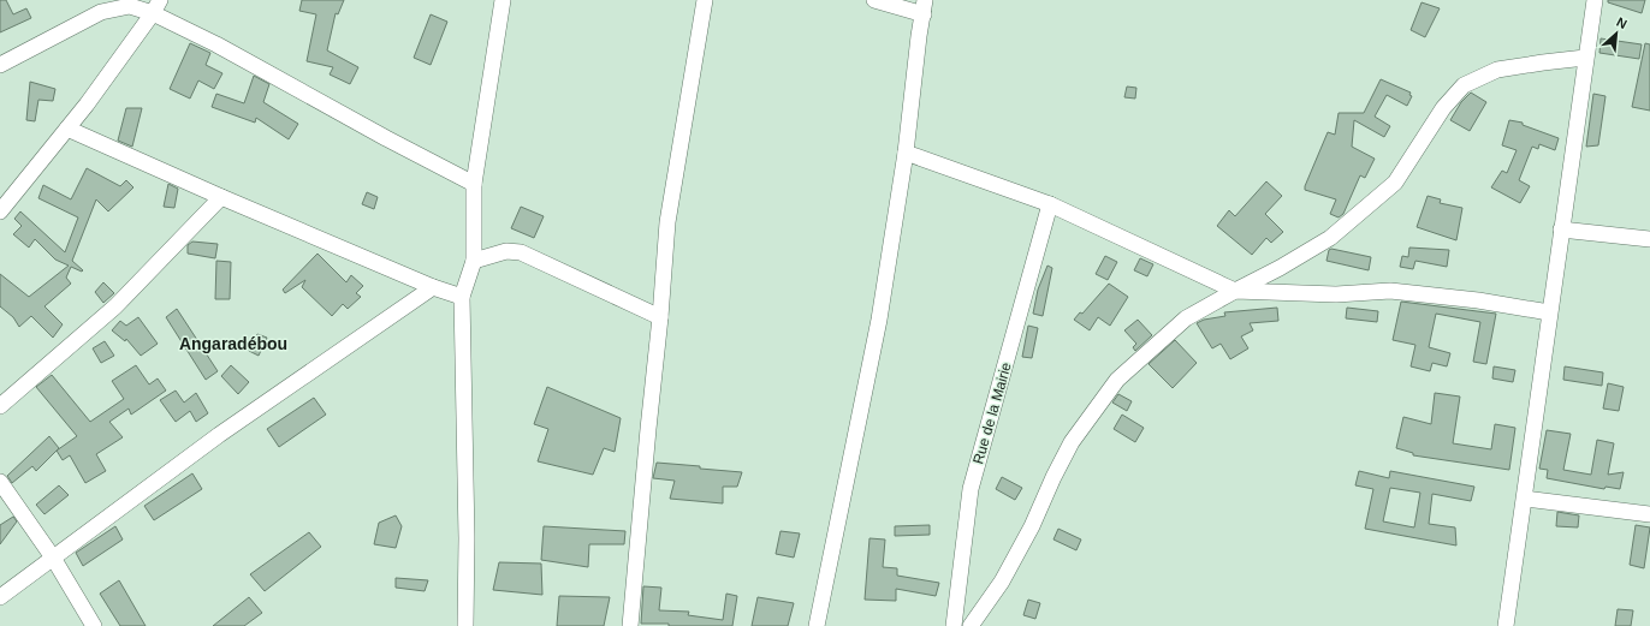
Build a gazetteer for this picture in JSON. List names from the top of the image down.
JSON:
{
  "streets": {
    "street": ["Rue de la Mairie"]
  },
  "districts": ["Angaradébou"],
  "north": "top right"
}
